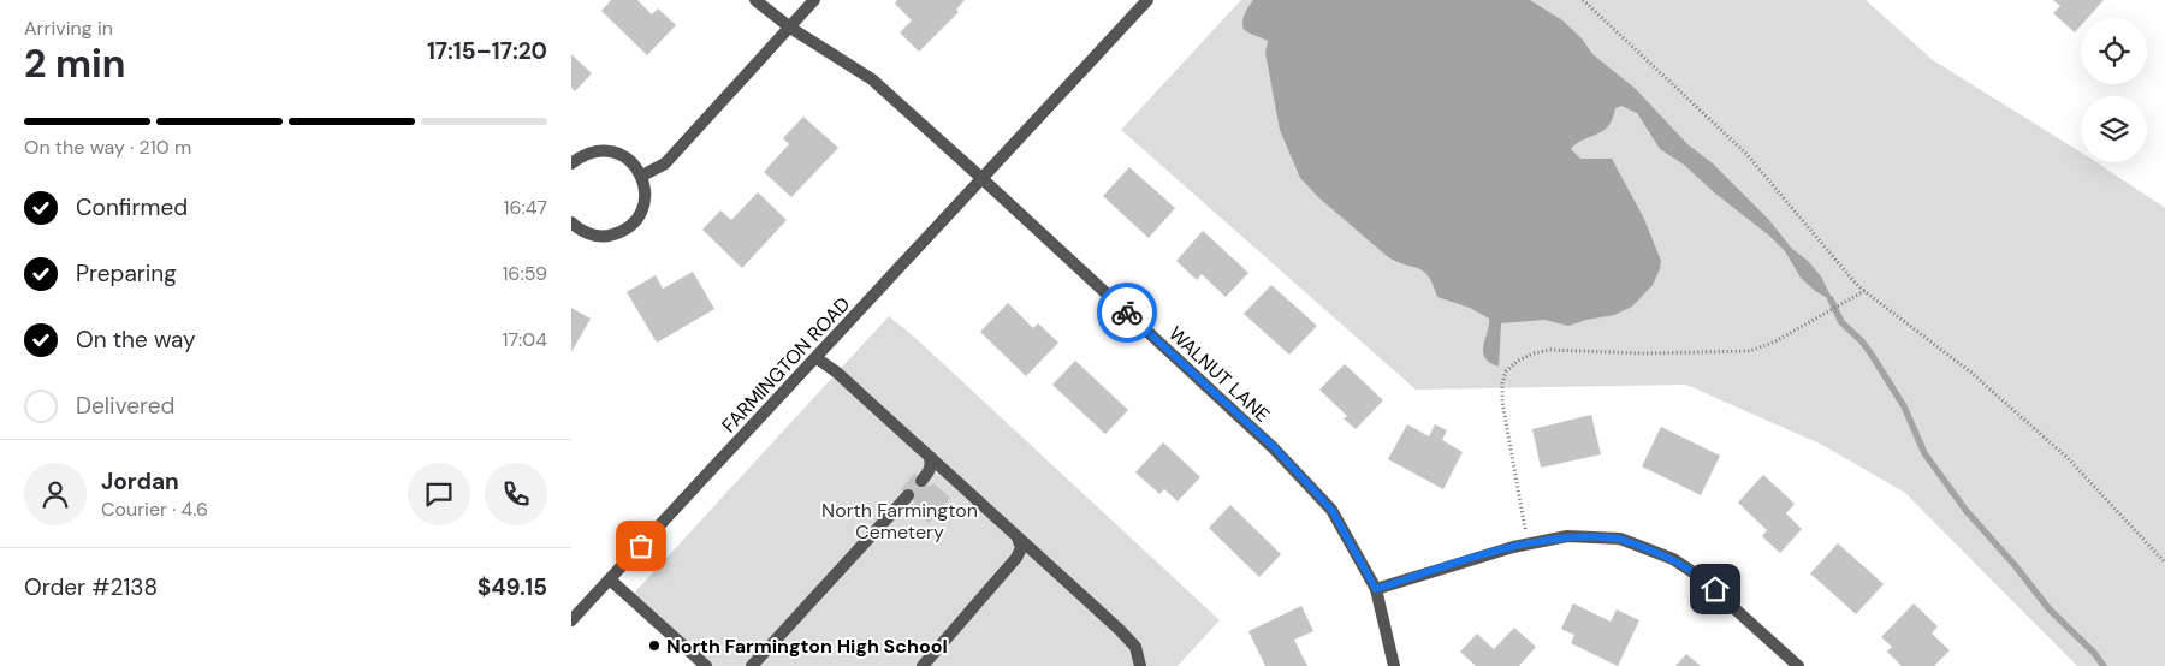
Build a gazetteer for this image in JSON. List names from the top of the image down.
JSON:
{
  "streets": {
    "street": ["FARMINGTON ROAD", "WALNUT LANE"]
  },
  "crossings": [
    ["FARMINGTON ROAD", "WALNUT LANE"]
  ],
  "parks": ["North Farmington Cemetery"],
  "places": ["North Farmington High School"],
  "page": {
    "heading": ["2 min", "Arriving in", "17:15–17:20"],
    "panel": [
      "Jordan",
      "Courier · 4.6",
      "Order #2138",
      "$49.15"
    ],
    "bar": "On the way · 210 m",
    "list": [
      ["Confirmed", "16:47"],
      ["Preparing", "16:59"],
      ["On the way", "17:04"],
      "Delivered"
    ]
  }
}
